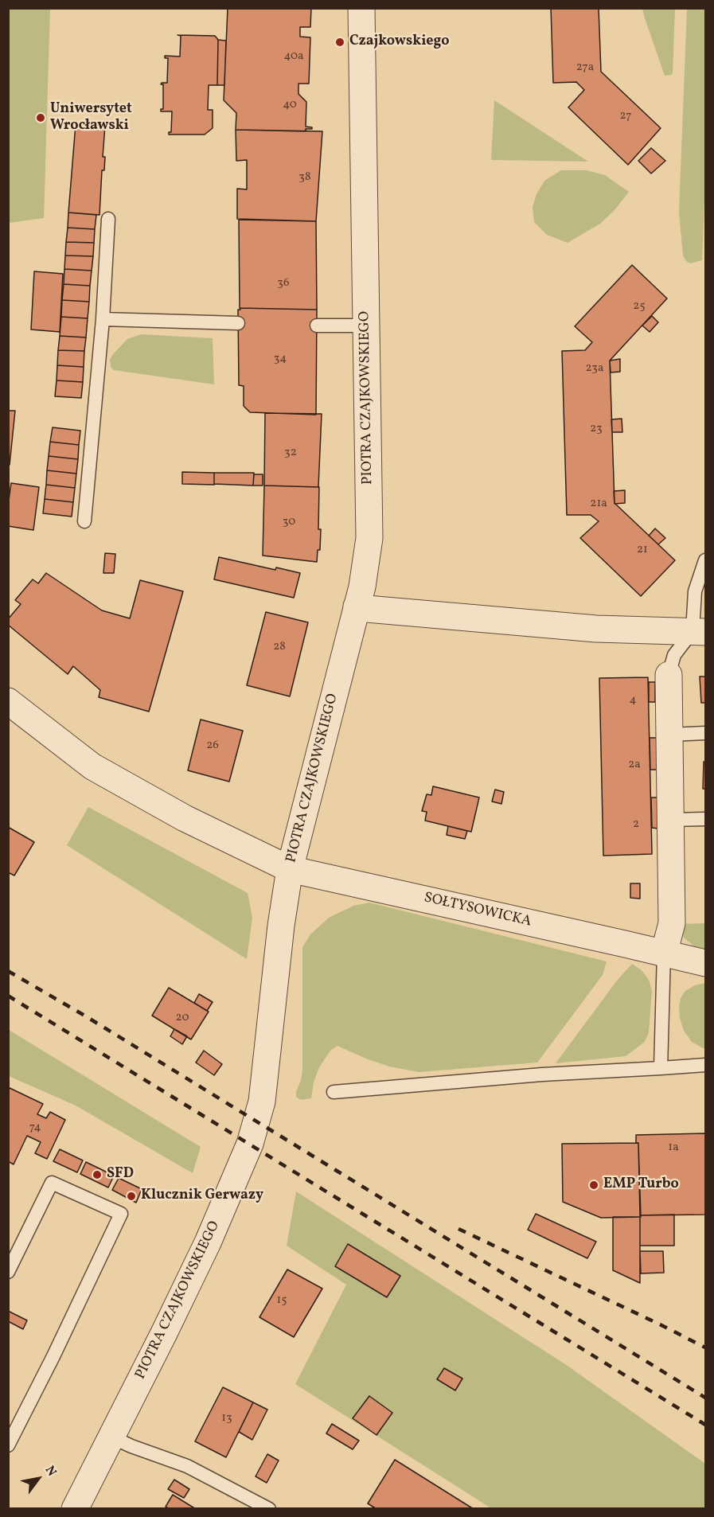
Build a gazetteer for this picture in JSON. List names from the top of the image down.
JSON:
{
  "streets": {
    "street": ["PIOTRA CZAJKOWSKIEGO", "SOŁTYSOWICKA"]
  },
  "crossings": [
    ["PIOTRA CZAJKOWSKIEGO", "SOŁTYSOWICKA"]
  ],
  "places": [
    "Czajkowskiego",
    "Uniwersytet Wrocławski",
    "SFD",
    "EMP Turbo",
    "Klucznik Gerwazy"
  ],
  "house_numbers": [
    "40a",
    "27a",
    "40",
    "27",
    "38",
    "36",
    "25",
    "34",
    "23a",
    "23",
    "32",
    "21a",
    "30",
    "21",
    "28",
    "4",
    "26",
    "2a",
    "2",
    "20",
    "74",
    "1a",
    "15",
    "13"
  ],
  "north": "top right"
}
